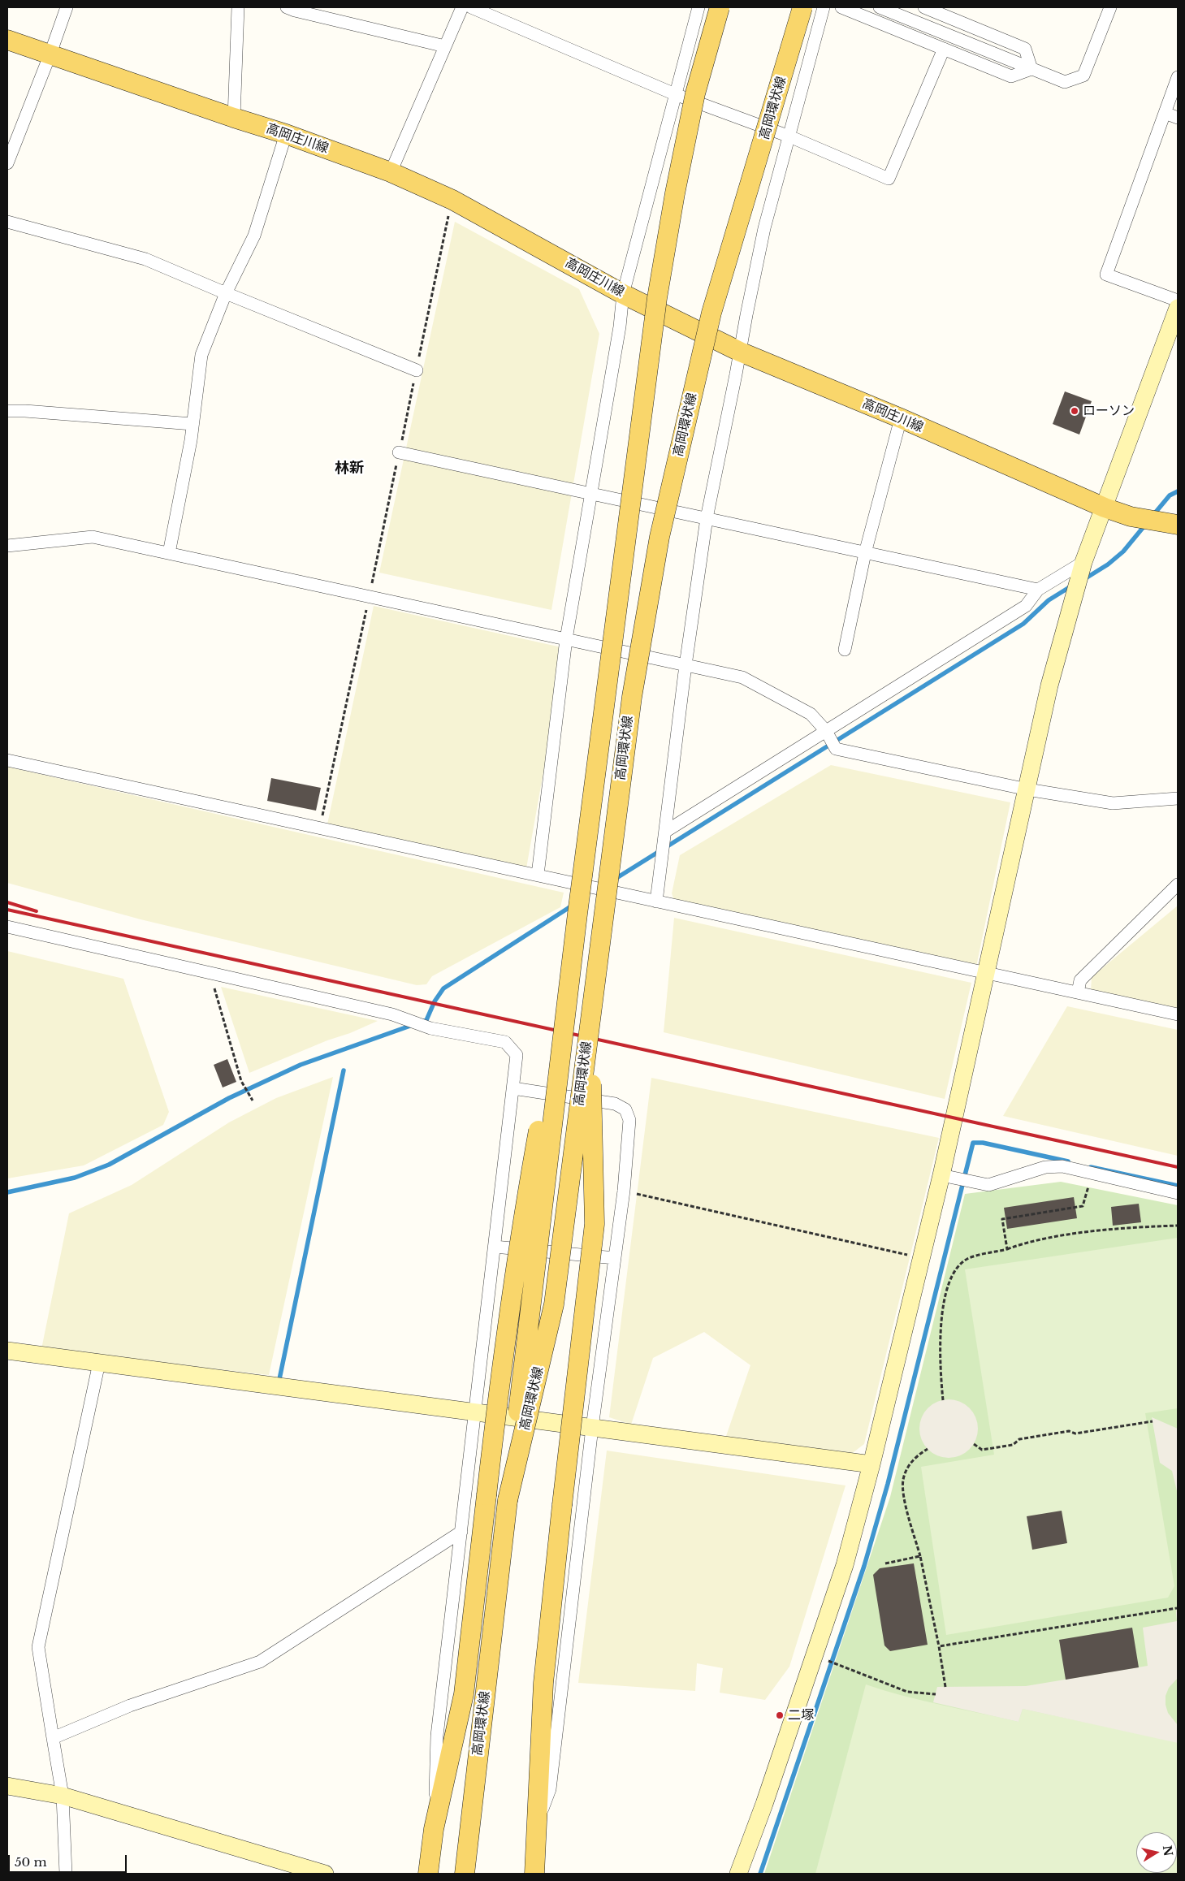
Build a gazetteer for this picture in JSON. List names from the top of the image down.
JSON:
{
  "streets": {
    "main road": ["高岡環状線", "高岡庄川線"]
  },
  "districts": ["林新"],
  "places": ["ローソン", "二塚"],
  "scale_bar": "50 m",
  "north": "right"
}
